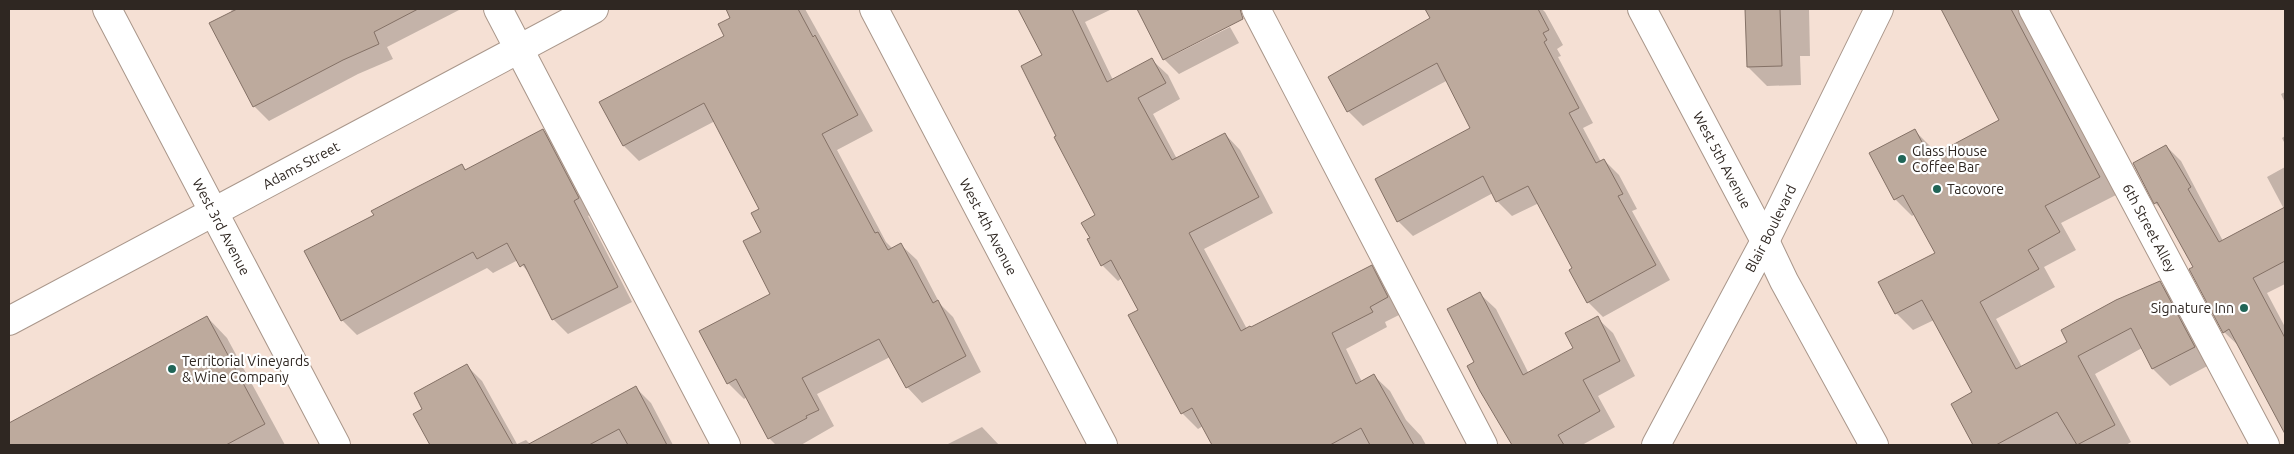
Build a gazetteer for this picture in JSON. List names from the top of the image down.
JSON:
{
  "streets": {
    "street": [
      "West 5th Avenue",
      "Adams Street",
      "West 3rd Avenue",
      "West 4th Avenue",
      "6th Street Alley",
      "Blair Boulevard"
    ]
  },
  "crossings": [
    ["West 5th Avenue", "Blair Boulevard"],
    ["Adams Street", "West 3rd Avenue"]
  ],
  "places": [
    "Glass House Coffee Bar",
    "Tacovore",
    "Signature Inn",
    "Territorial Vineyards & Wine Company"
  ]
}
